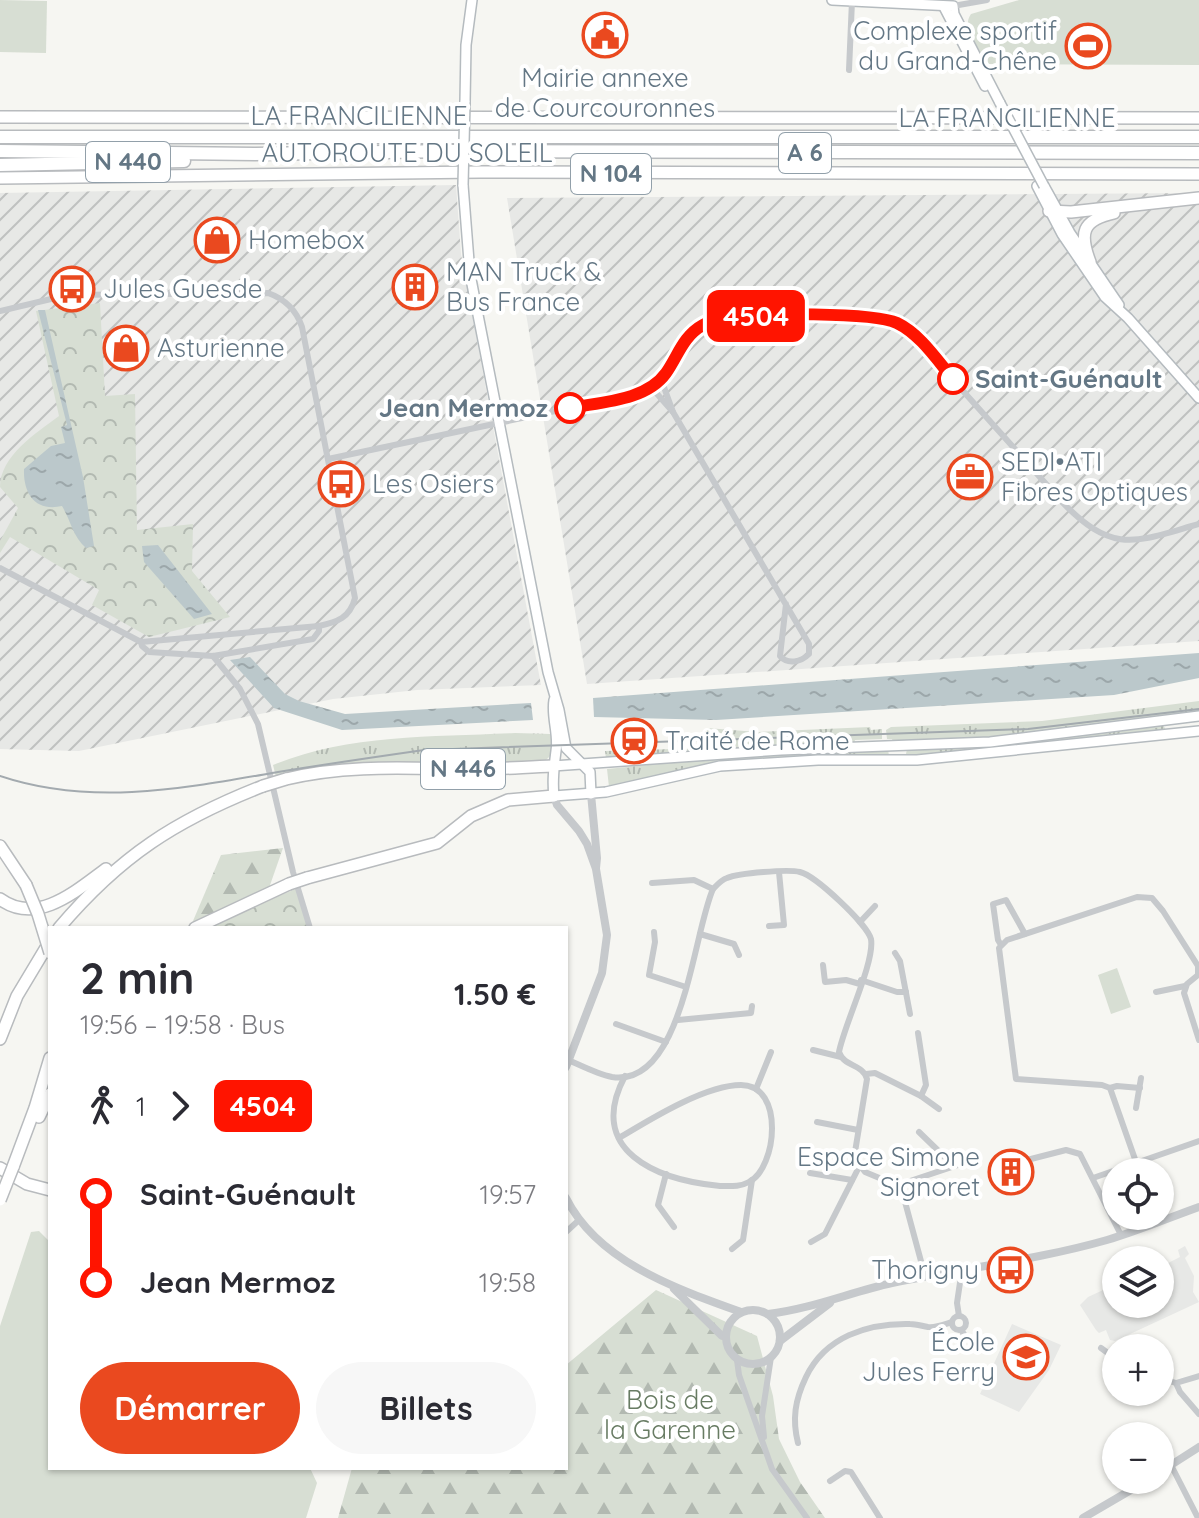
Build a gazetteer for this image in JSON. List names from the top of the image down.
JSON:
{
  "streets": {
    "highway": [
      "LA FRANCILIENNE",
      "AUTOROUTE DU SOLEIL",
      "A 6",
      "N 440",
      "N 104",
      "N 446"
    ]
  },
  "crossings": [
    ["AUTOROUTE DU SOLEIL", "N 440"]
  ],
  "parks": ["Bois de la Garenne"],
  "places": {
    "public building": ["Mairie annexe de Courcouronnes"],
    "sports": ["Complexe sportif du Grand-Chêne"],
    "shop": ["Homebox", "Asturienne"],
    "building": ["MAN Truck & Bus France", "Espace Simone Signoret"],
    "bus stop": ["Jules Guesde", "Les Osiers", "Thorigny"],
    "other": ["Saint-Guénault", "Jean Mermoz"],
    "office": ["SEDI•ATI Fibres Optiques"],
    "station": ["Traité de Rome"],
    "school or university": ["École Jules Ferry"]
  },
  "lines": ["bus line 4504"],
  "page": {
    "on_map": "4504",
    "heading": ["2 min", "19:56 – 19:58 · Bus", "1.50 €"],
    "legs": ["1", "4504"],
    "list": [
      {
        "name": "Saint-Guénault",
        "value": "19:57"
      },
      {
        "name": "Jean Mermoz",
        "value": "19:58"
      }
    ],
    "map_buttons": ["+", "−"],
    "buttons": ["Démarrer", "Billets"]
  }
}
